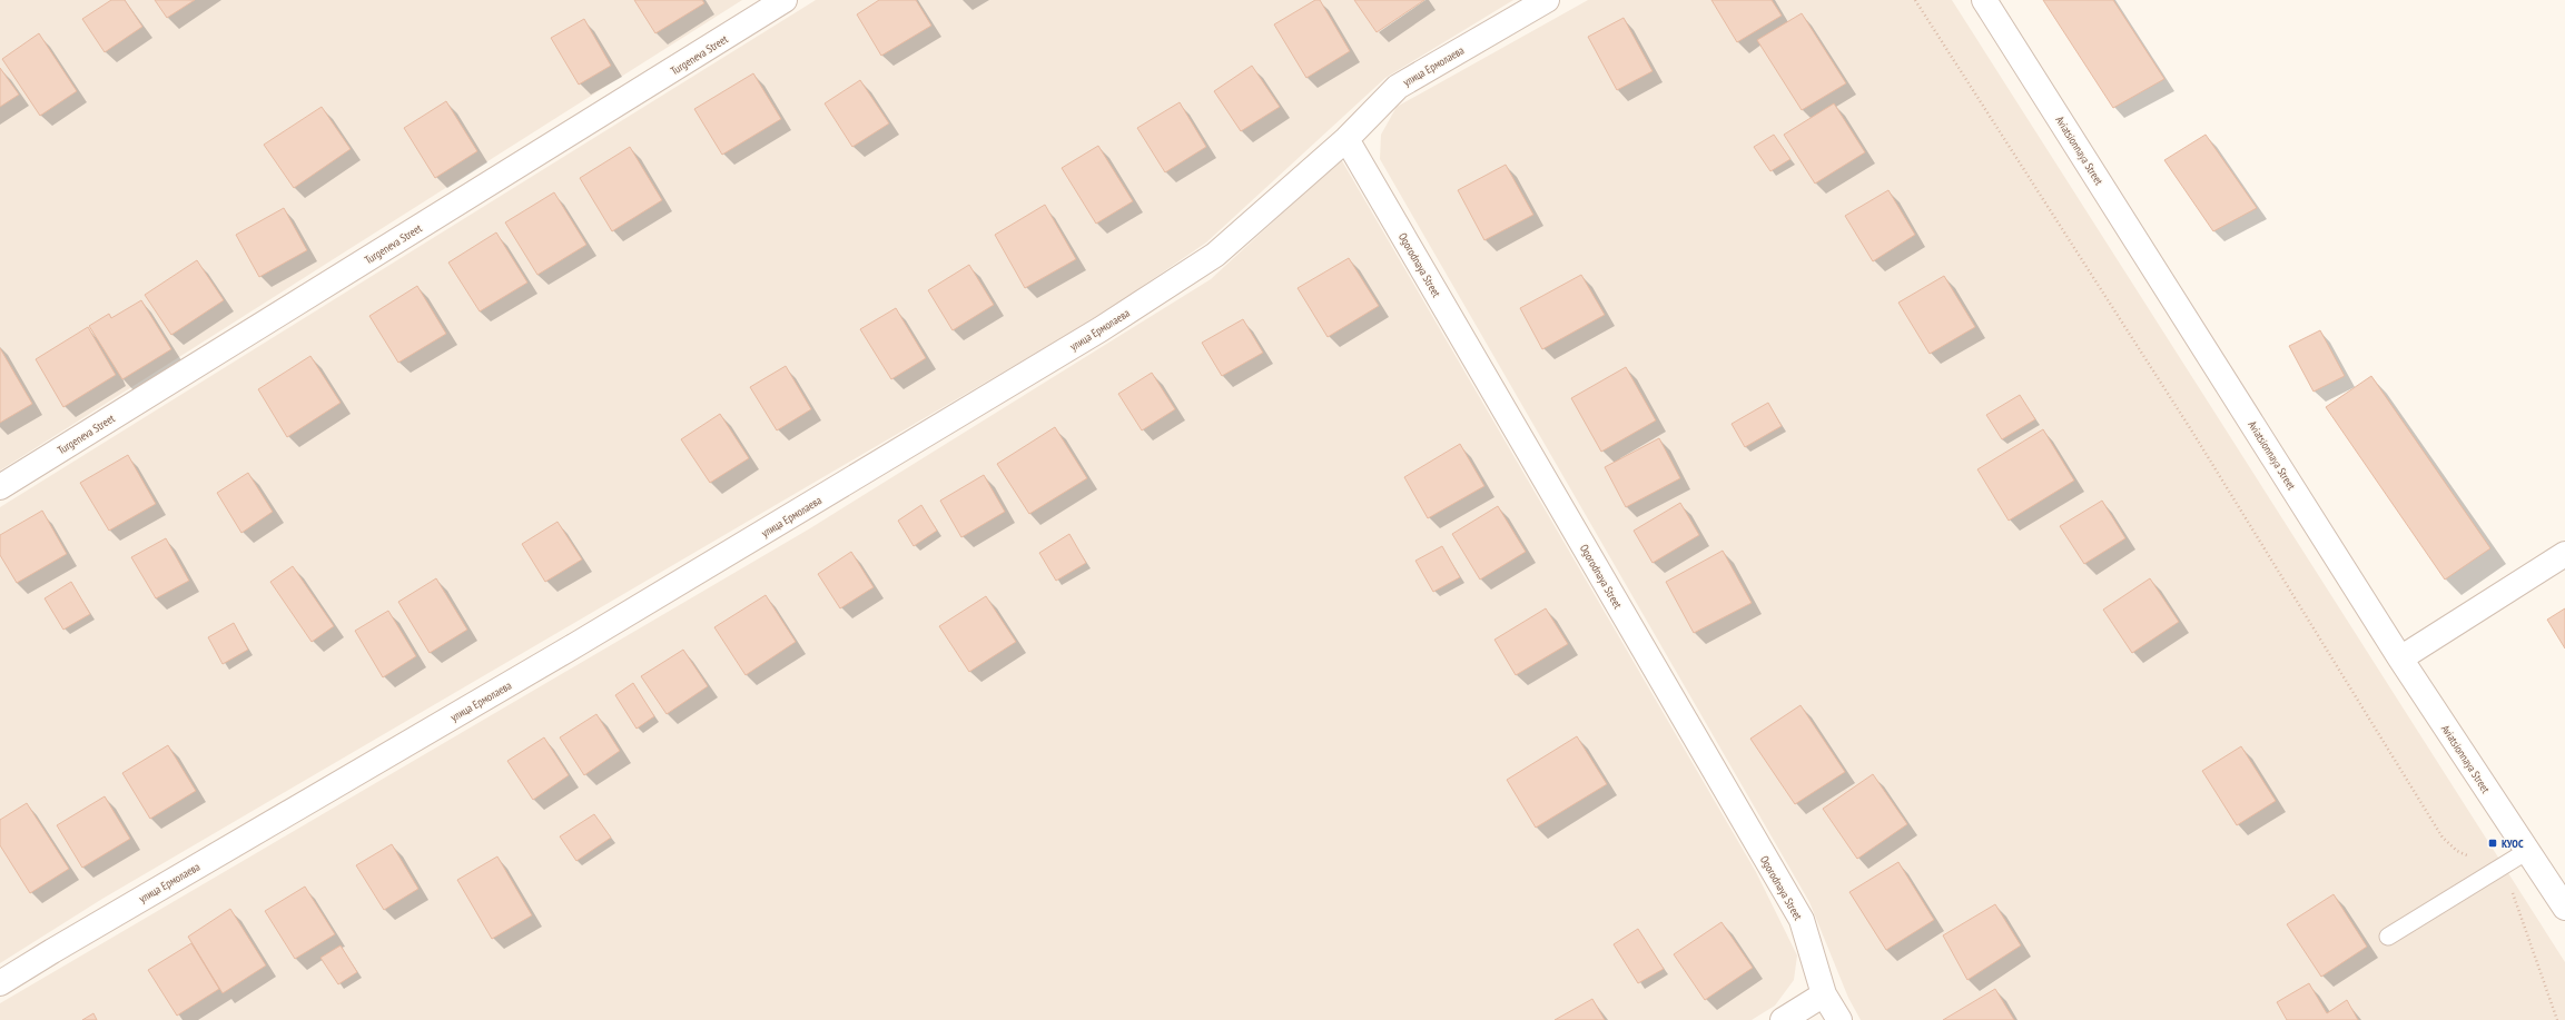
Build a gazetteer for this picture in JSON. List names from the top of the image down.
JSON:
{
  "streets": {
    "street": [
      "Turgeneva Street",
      "улица Ермолаева",
      "Aviatsionnaya Street",
      "Ogorodnaya Street"
    ]
  },
  "crossings": [
    ["улица Ермолаева", "Ogorodnaya Street"]
  ],
  "places": {
    "transit": ["КУОС"]
  }
}
